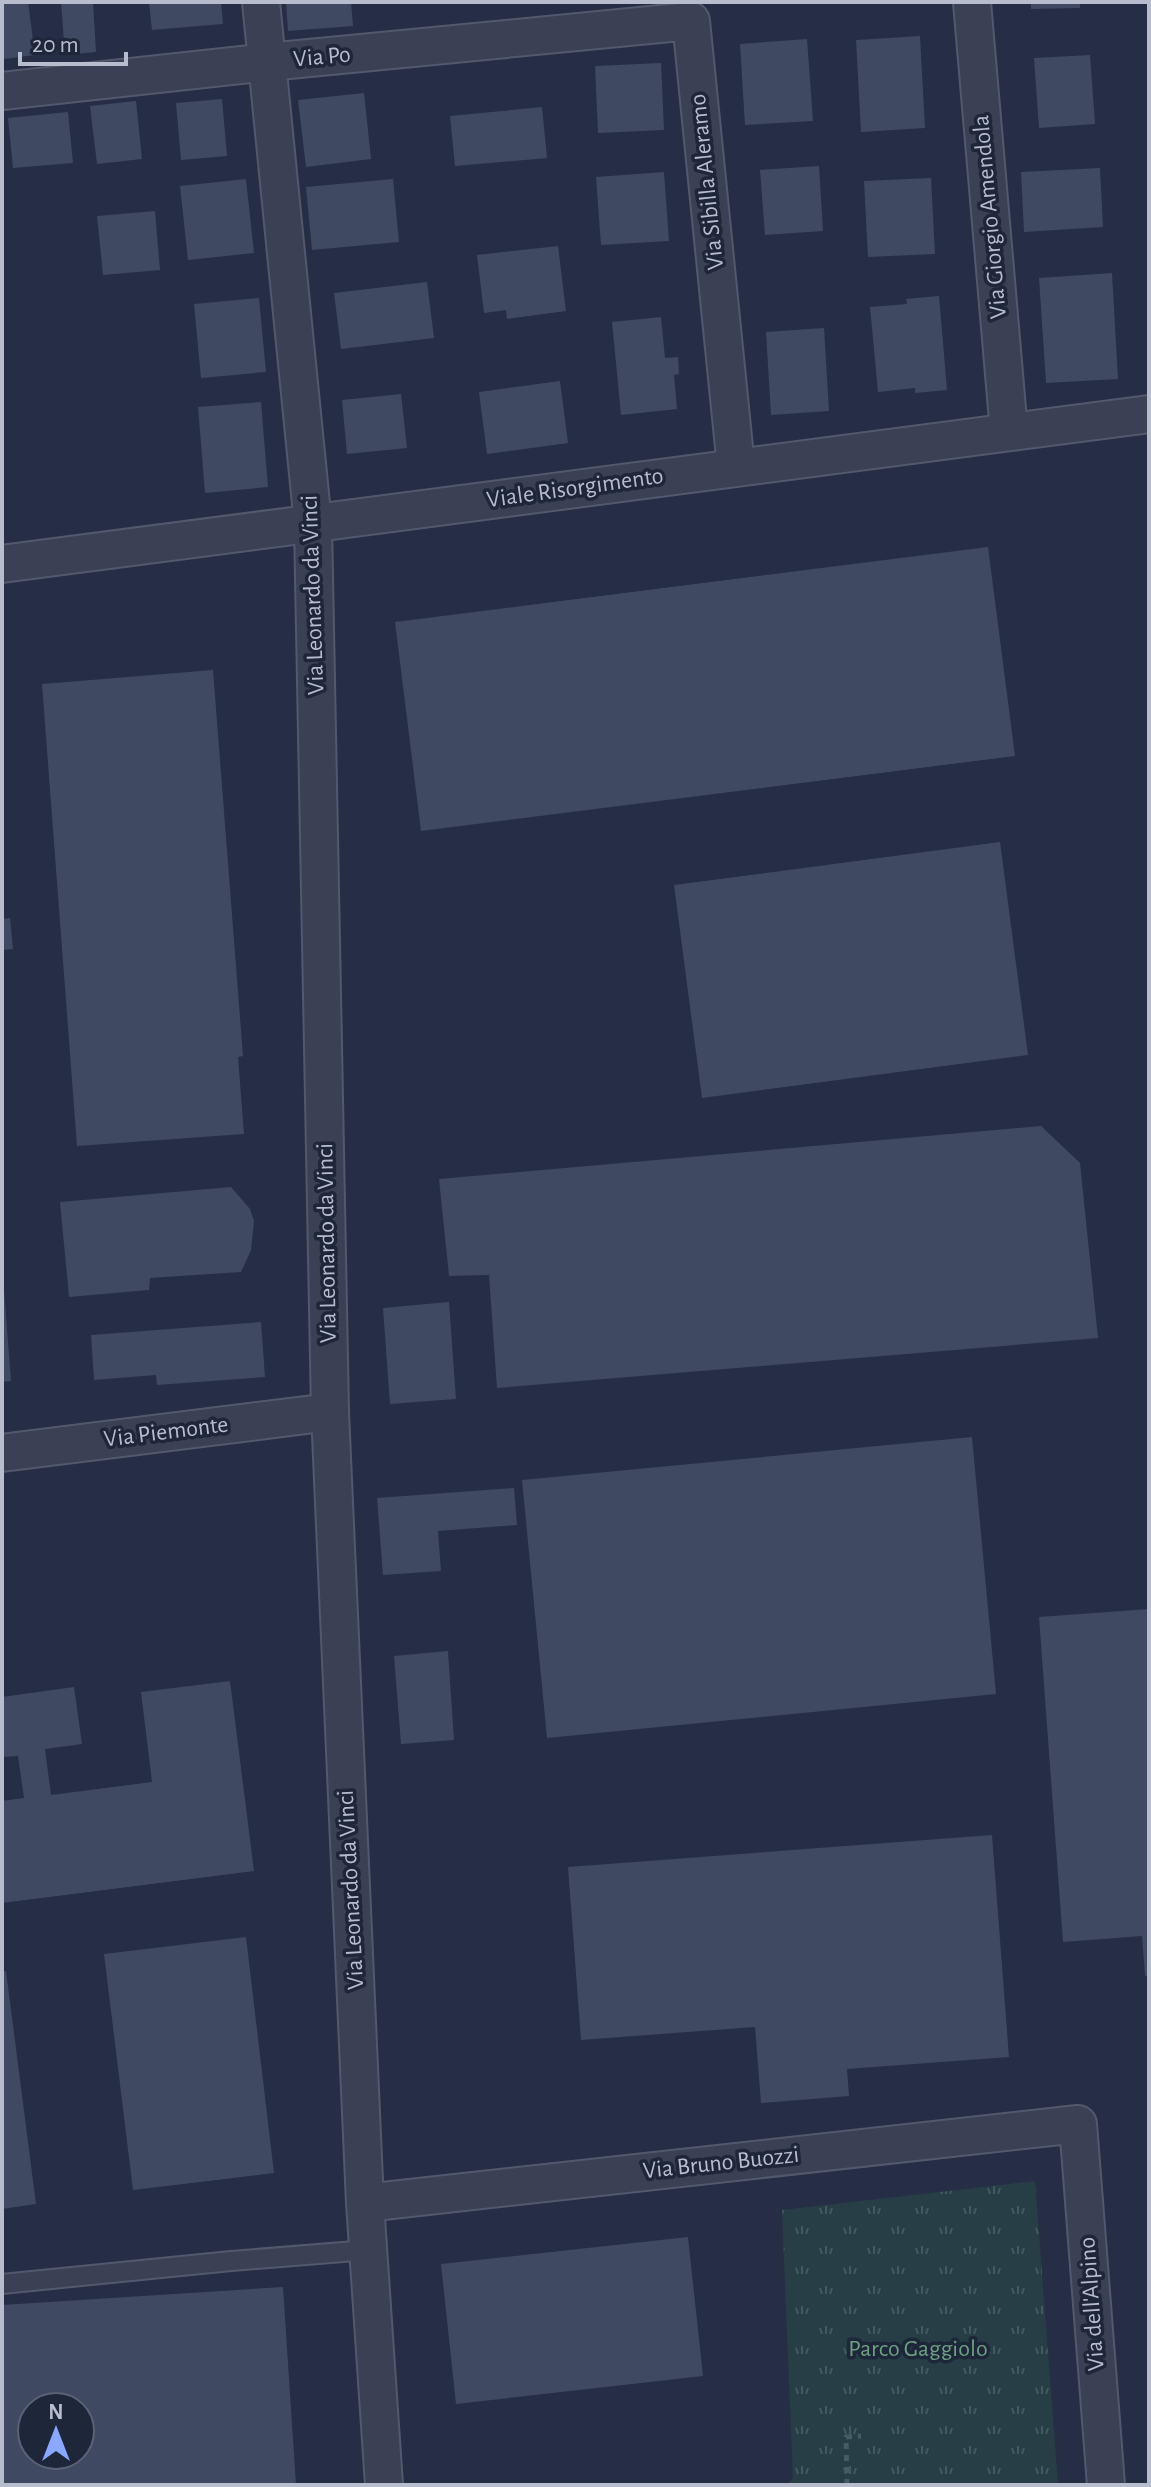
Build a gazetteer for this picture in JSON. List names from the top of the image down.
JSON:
{
  "streets": {
    "street": [
      "Via Po",
      "Via Sibilla Aleramo",
      "Via Giorgio Amendola",
      "Viale Risorgimento",
      "Via Leonardo da Vinci",
      "Via Piemonte",
      "Via Bruno Buozzi",
      "Via dell'Alpino"
    ]
  },
  "crossings": [
    ["Via Po", "Via Sibilla Aleramo"],
    ["Via Po", "Via Leonardo da Vinci"],
    ["Via Sibilla Aleramo", "Viale Risorgimento"],
    ["Via Giorgio Amendola", "Viale Risorgimento"],
    ["Viale Risorgimento", "Via Leonardo da Vinci"],
    ["Via Leonardo da Vinci", "Via Piemonte"],
    ["Via Leonardo da Vinci", "Via Bruno Buozzi"],
    ["Via Bruno Buozzi", "Via dell'Alpino"]
  ],
  "parks": ["Parco Gaggiolo"],
  "scale_bar": "20 m",
  "north": "top"
}
